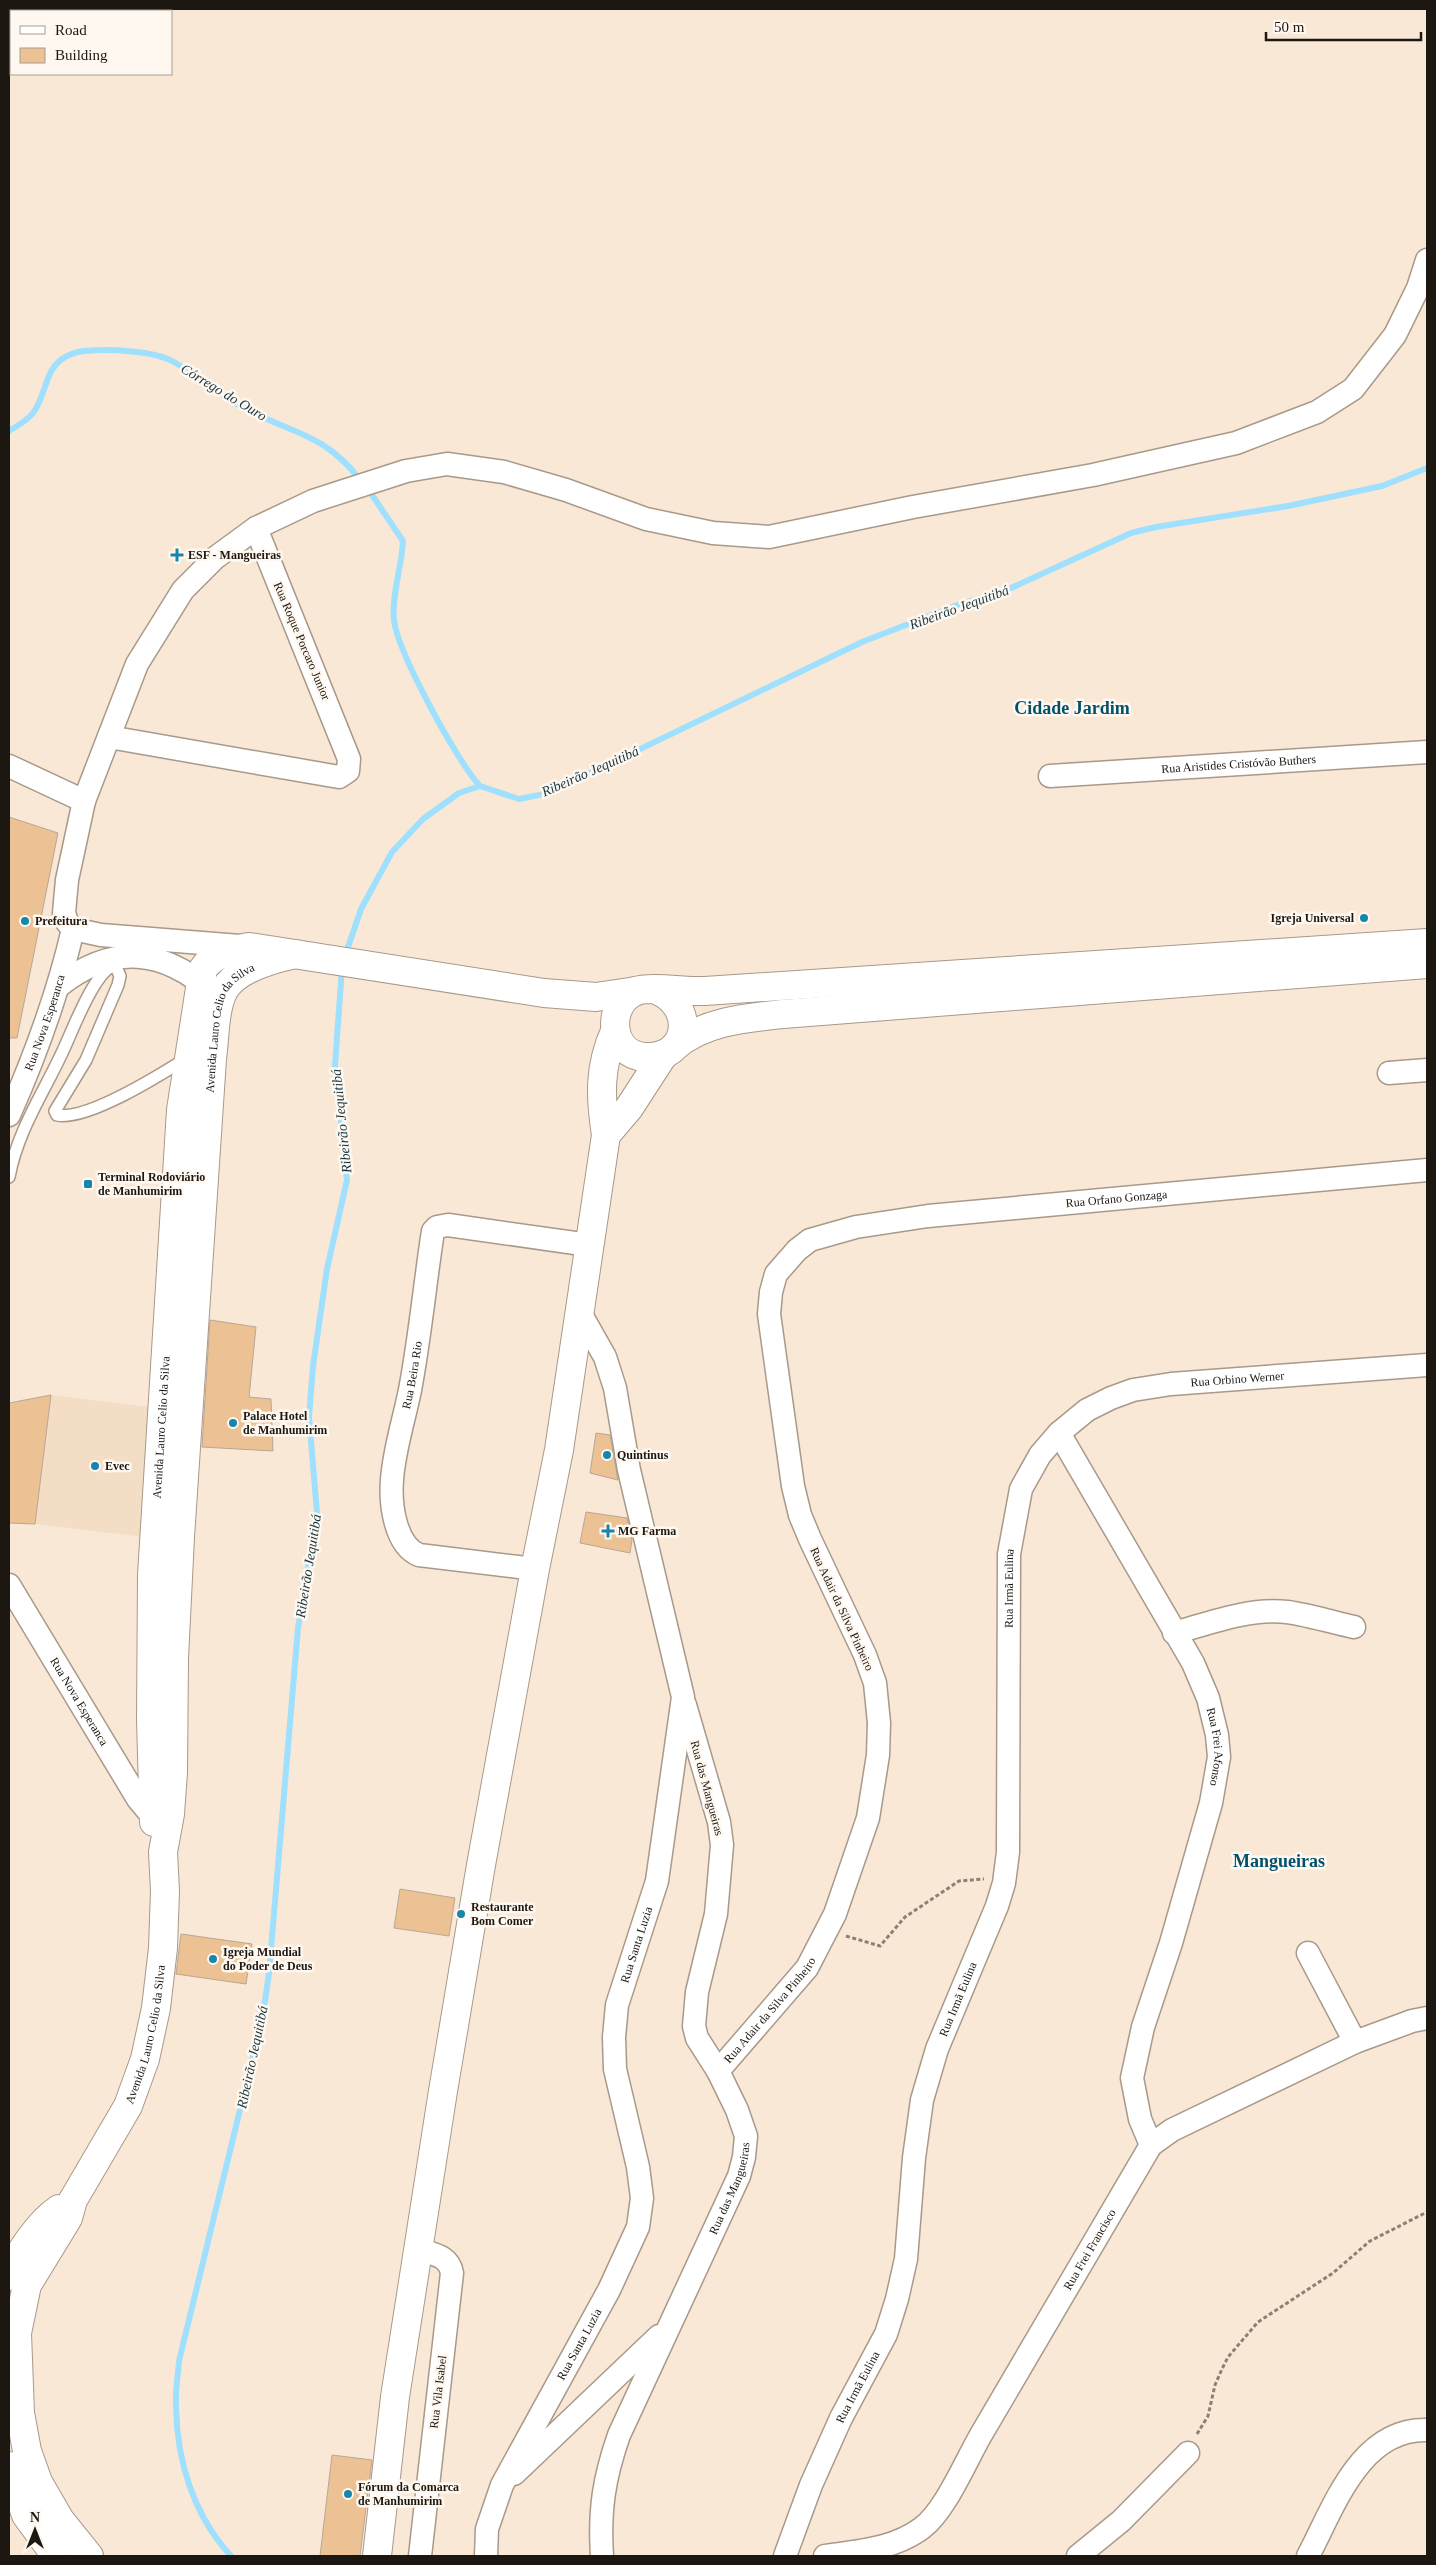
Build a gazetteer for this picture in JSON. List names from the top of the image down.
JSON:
{
  "streets": {
    "street": [
      "Rua Roque Porcaro Junior",
      "Rua Aristides Cristóvão Buthers",
      "Rua Nova Esperanca",
      "Avenida Lauro Celio da Silva",
      "Rua Orfano Gonzaga",
      "Rua Beira Rio",
      "Rua Orbino Werner",
      "Rua Irmã Eulina",
      "Rua Adair da Silva Pinheiro",
      "Rua Frei Afonso",
      "Rua das Mangueiras",
      "Rua Santa Luzia",
      "Rua Frei Francisco",
      "Rua Vila Isabel"
    ]
  },
  "crossings": [
    ["Rua Nova Esperanca", "Avenida Lauro Celio da Silva"],
    ["Rua Orfano Gonzaga", "Rua Adair da Silva Pinheiro"],
    ["Rua Orbino Werner", "Rua Irmã Eulina"],
    ["Rua Orbino Werner", "Rua Frei Afonso"],
    ["Rua Irmã Eulina", "Rua Frei Afonso"],
    ["Rua Adair da Silva Pinheiro", "Rua das Mangueiras"],
    ["Rua Frei Afonso", "Rua Frei Francisco"],
    ["Rua das Mangueiras", "Rua Santa Luzia"]
  ],
  "districts": ["Cidade Jardim", "Mangueiras"],
  "water": ["Córrego do Ouro", "Ribeirão Jequitibá"],
  "places": {
    "health": ["ESF - Mangueiras", "MG Farma"],
    "other": [
      "Igreja Universal",
      "Prefeitura",
      "Palace Hotel de Manhumirim",
      "Quintinus",
      "Evec",
      "Restaurante Bom Comer",
      "Igreja Mundial do Poder de Deus",
      "Fórum da Comarca de Manhumirim"
    ],
    "transit": ["Terminal Rodoviário de Manhumirim"]
  },
  "legend": ["Road", "Building"],
  "scale_bar": "50 m",
  "north": "top"
}
